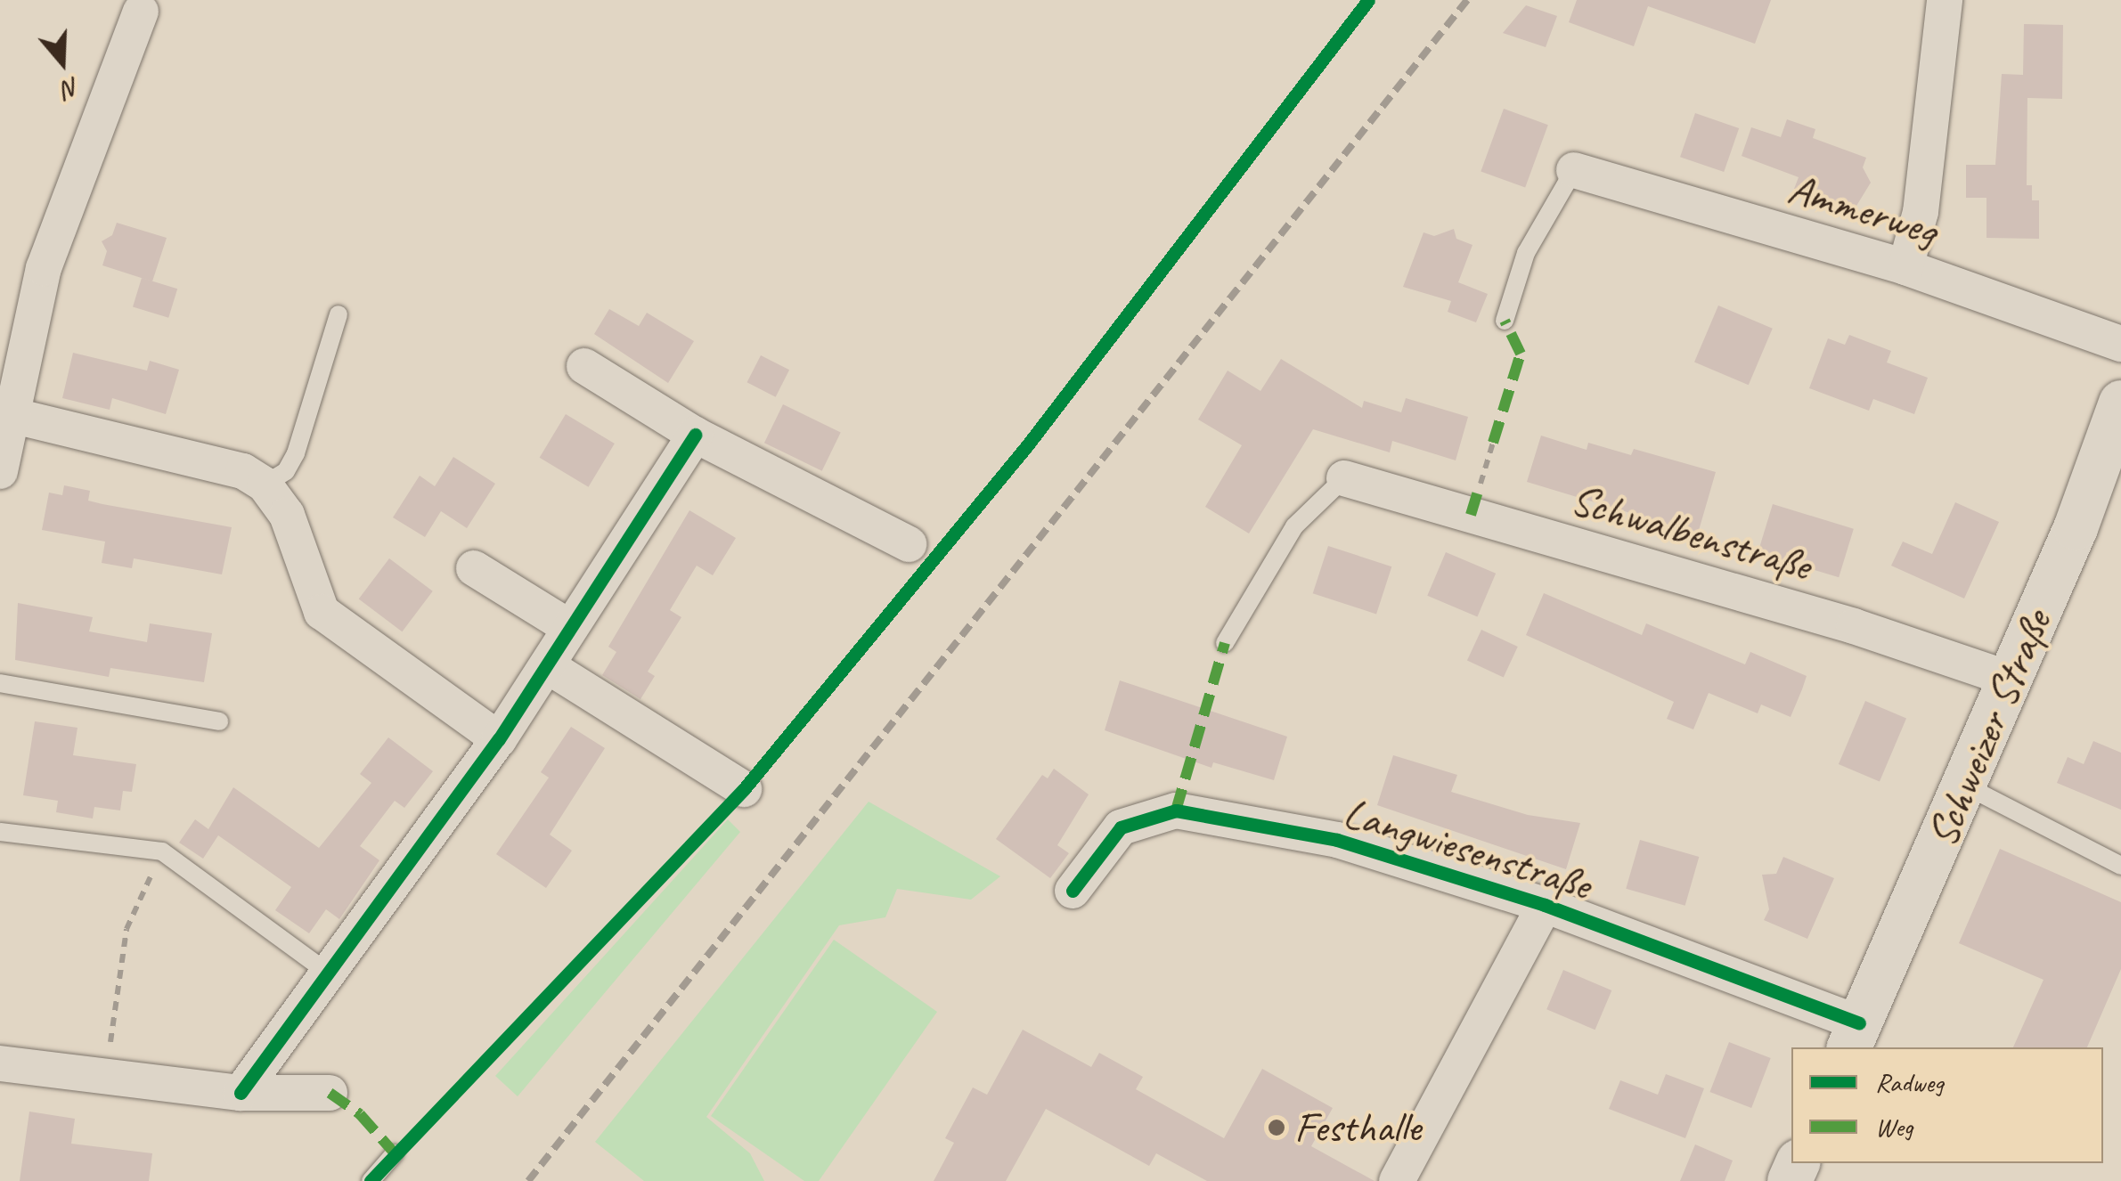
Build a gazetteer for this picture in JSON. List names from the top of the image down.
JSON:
{
  "streets": {
    "street": [
      "Ammerweg",
      "Schwalbenstraße",
      "Schweizer Straße",
      "Langwiesenstraße"
    ]
  },
  "crossings": [
    ["Schwalbenstraße", "Schweizer Straße"],
    ["Schweizer Straße", "Langwiesenstraße"]
  ],
  "places": ["Festhalle"],
  "legend": ["Radweg", "Weg"],
  "north": "bottom"
}
